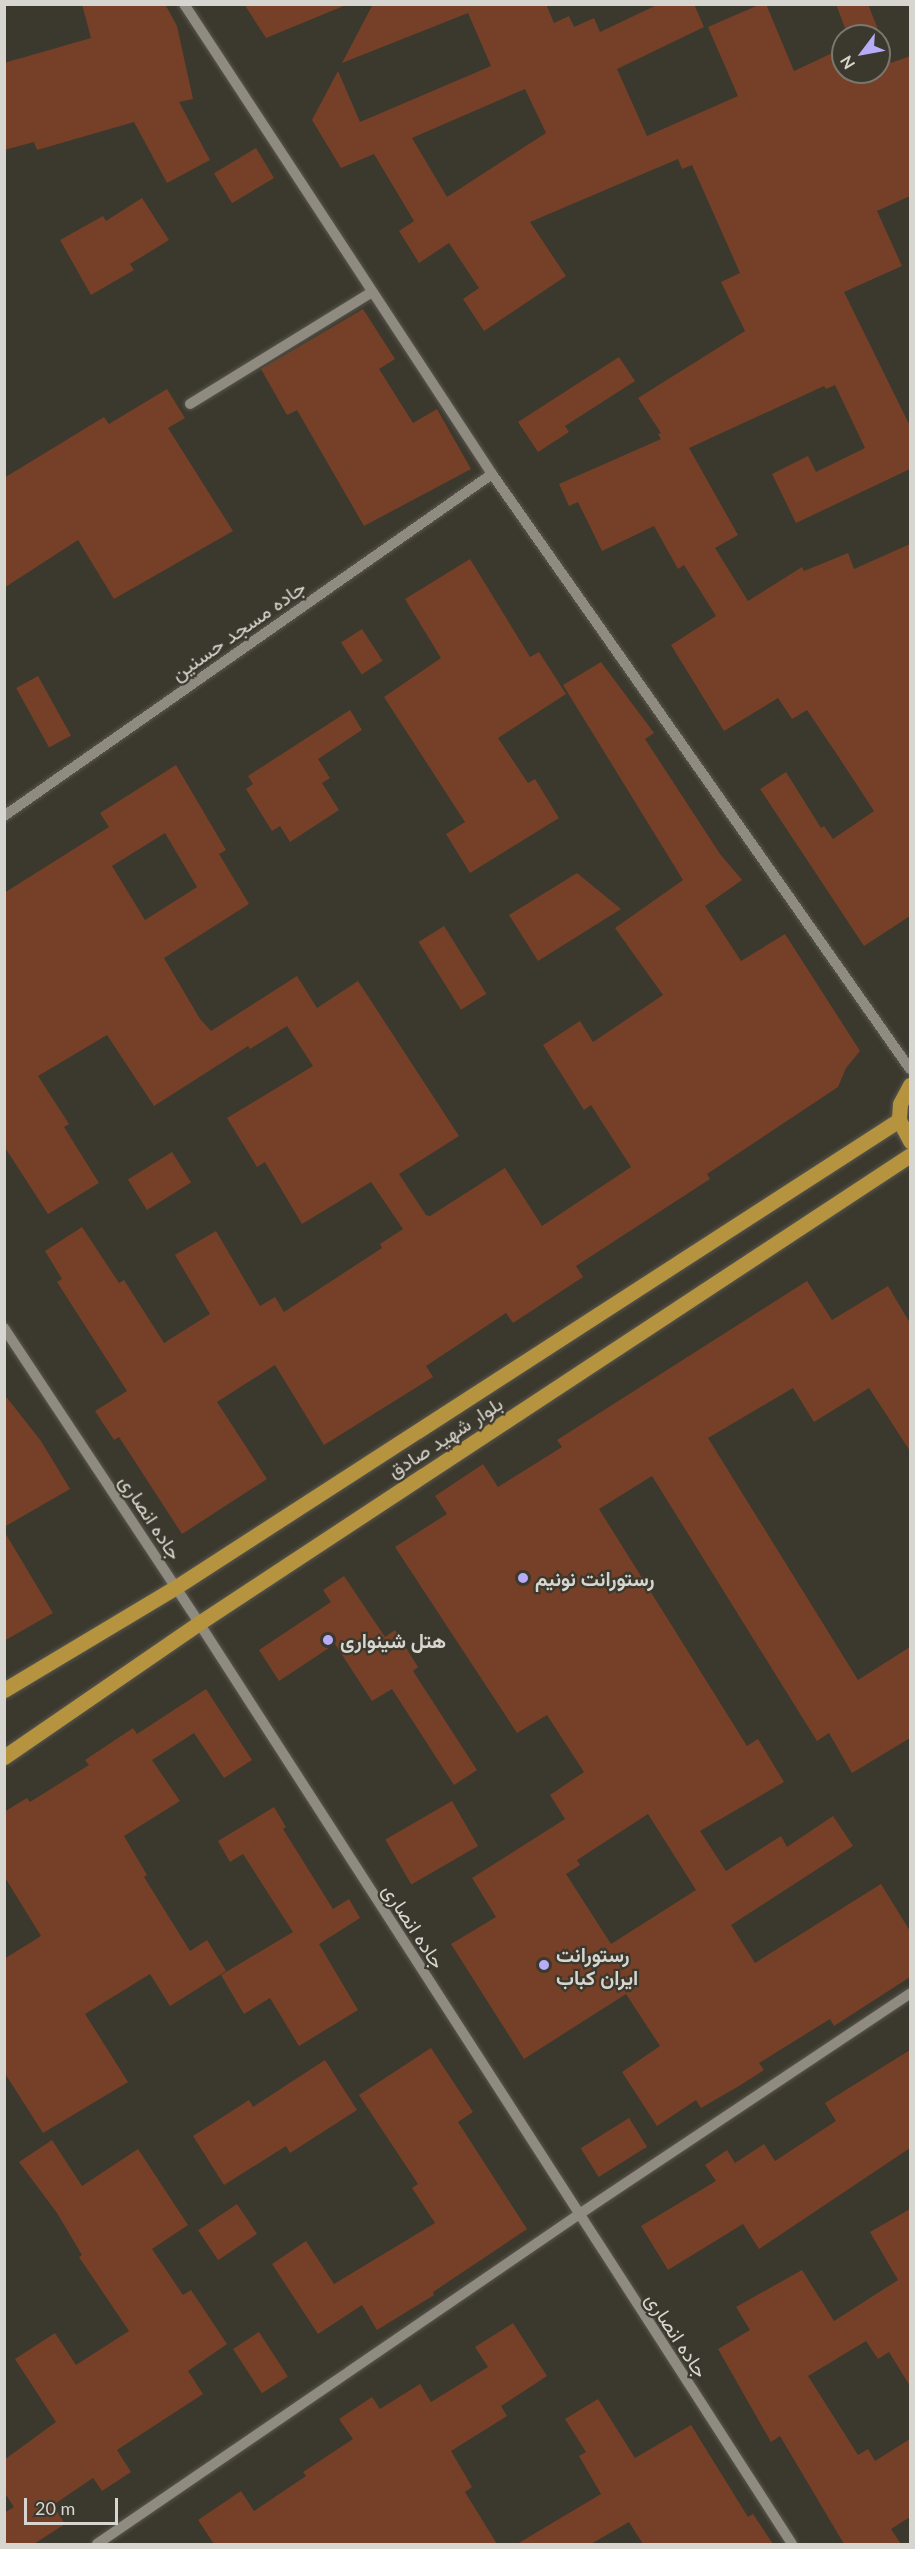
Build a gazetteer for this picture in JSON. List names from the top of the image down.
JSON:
{
  "streets": {
    "main road": ["بلوار شهید صادق"],
    "street": ["جاده مسجد حسنین", "جاده انصاری"]
  },
  "crossings": [
    ["بلوار شهید صادق", "جاده انصاری"]
  ],
  "places": ["رستورانت نونیم", "هتل شینواری", "رستورانت ایران کباب"],
  "scale_bar": "20 m",
  "north": "bottom left"
}
